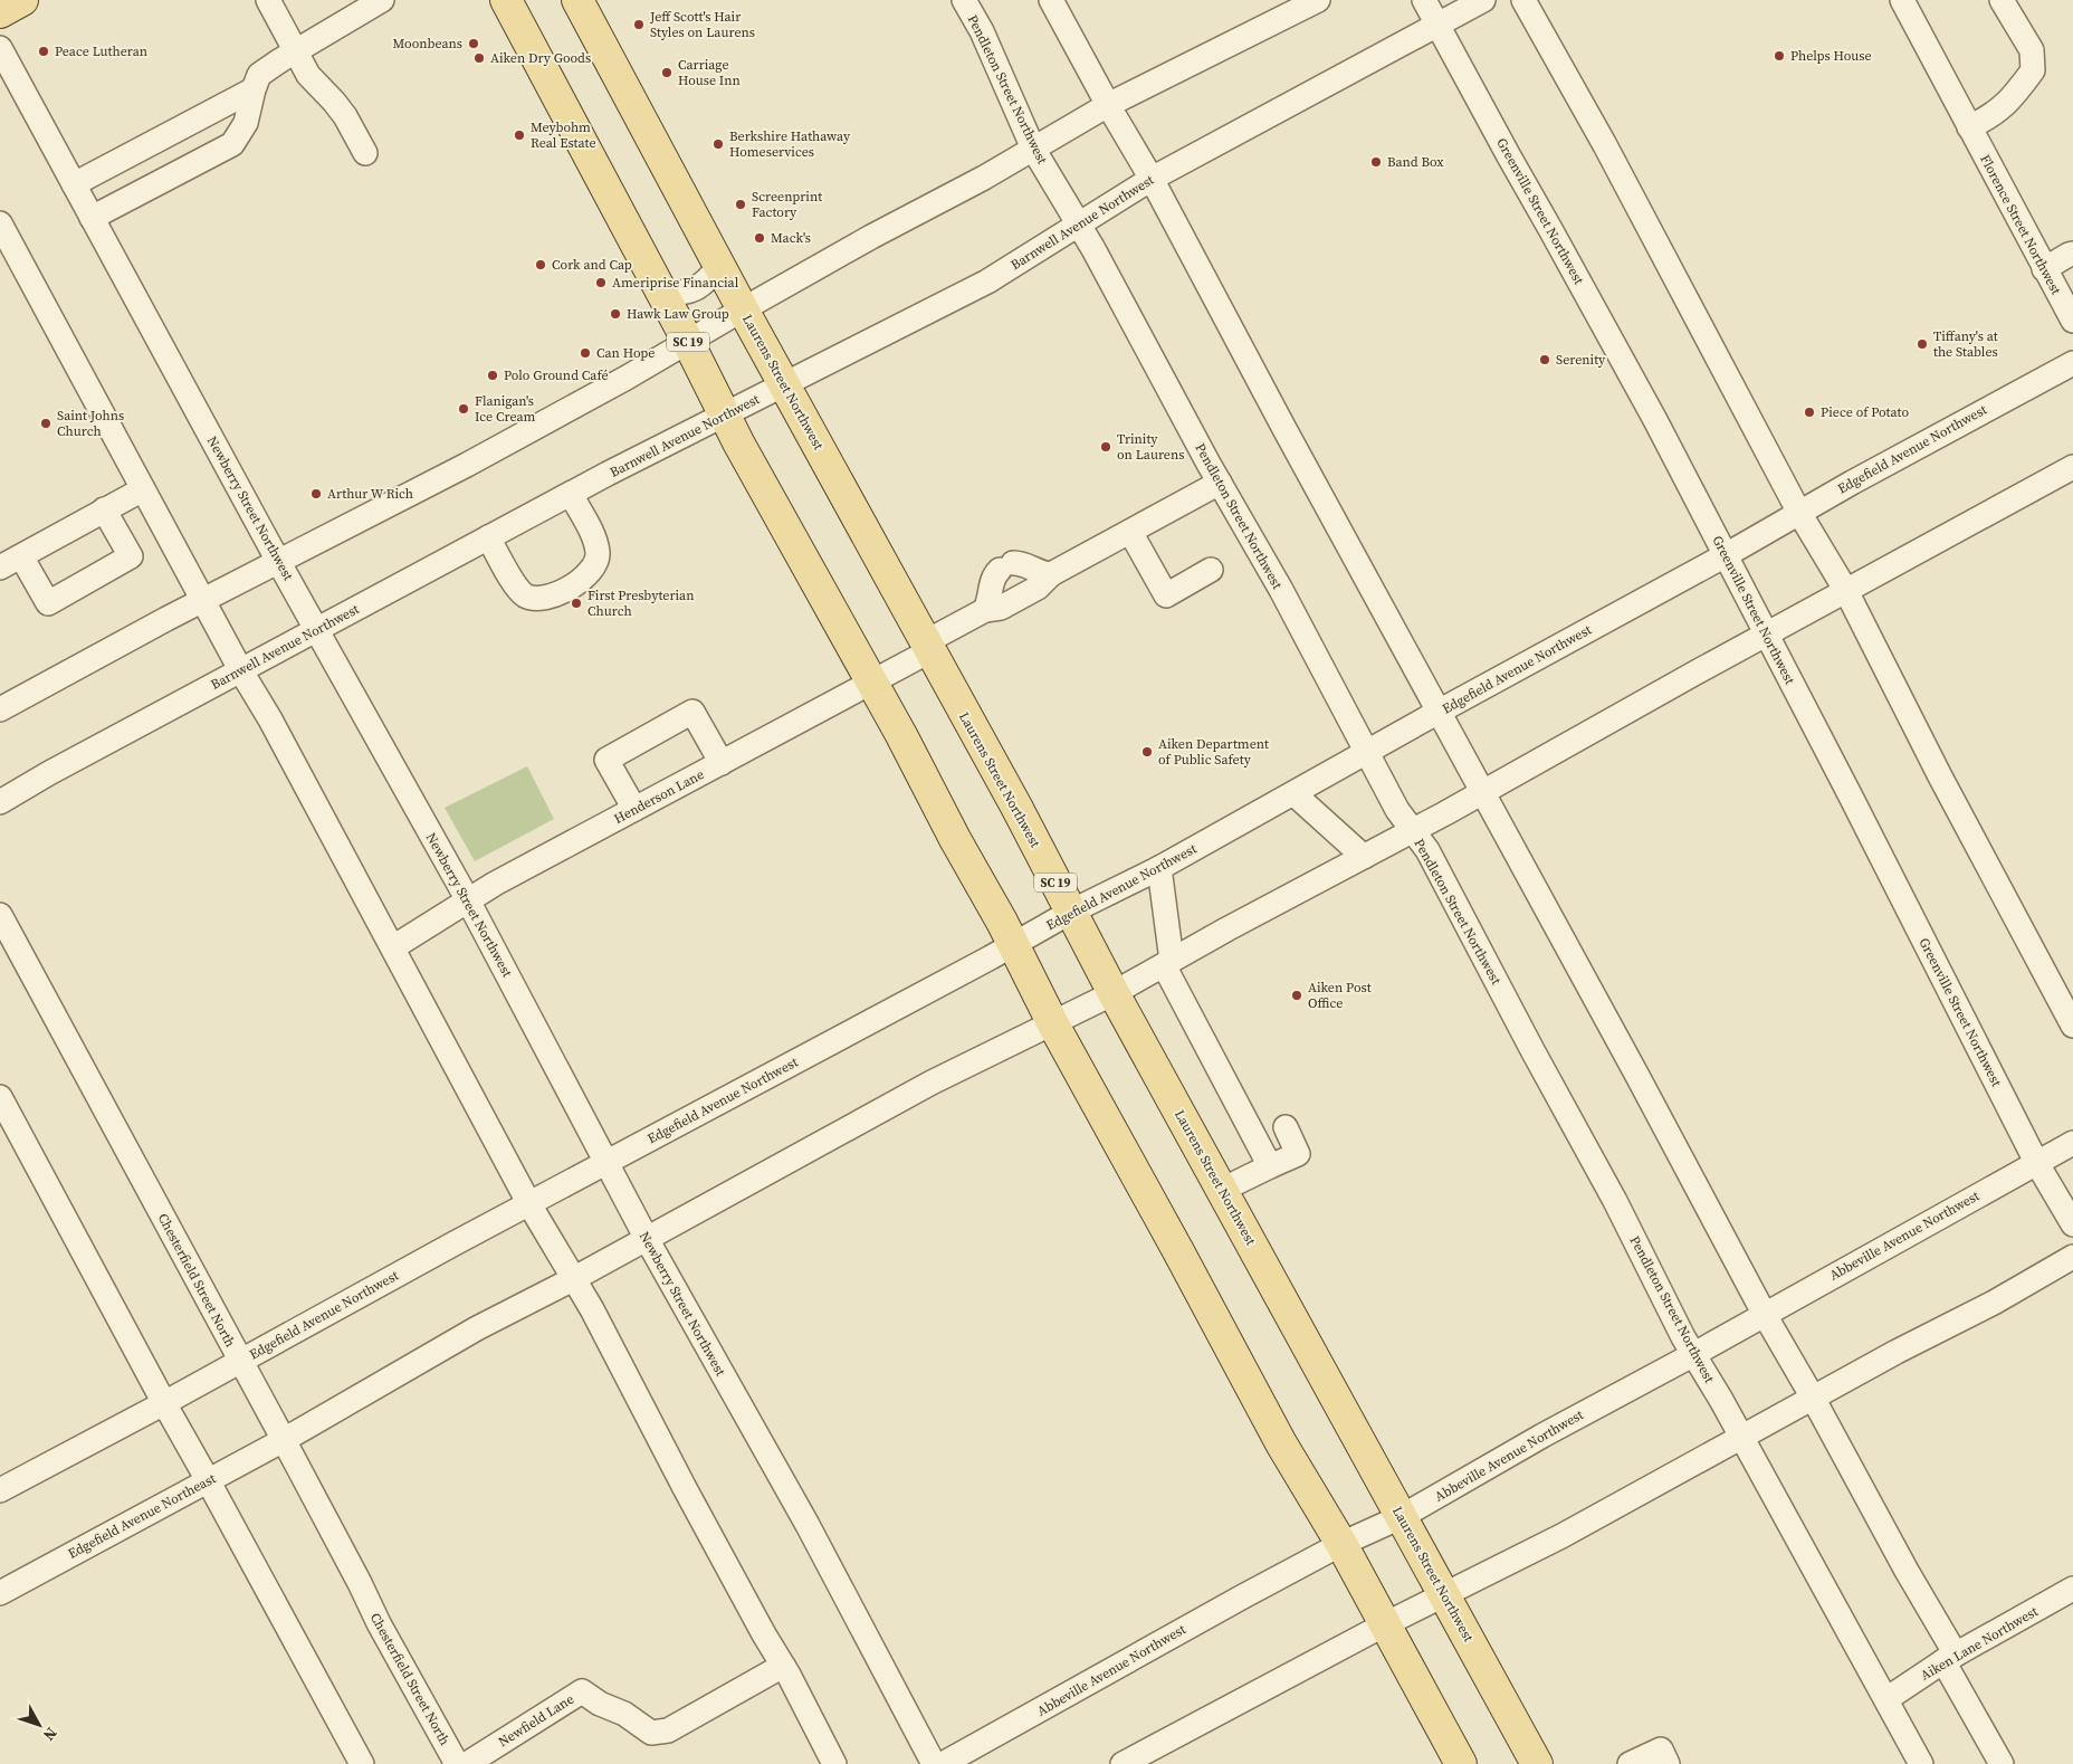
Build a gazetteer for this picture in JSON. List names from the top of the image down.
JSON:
{
  "streets": {
    "main road": ["SC 19", "Laurens Street Northwest"],
    "street": [
      "Pendleton Street Northwest",
      "Greenville Street Northwest",
      "Barnwell Avenue Northwest",
      "Florence Street Northwest",
      "Edgefield Avenue Northwest",
      "Newberry Street Northwest",
      "Henderson Lane",
      "Abbeville Avenue Northwest",
      "Chesterfield Street North",
      "Edgefield Avenue Northeast",
      "Aiken Lane Northwest",
      "Newfield Lane"
    ]
  },
  "crossings": [
    ["Pendleton Street Northwest", "Barnwell Avenue Northwest"],
    ["Pendleton Street Northwest", "Edgefield Avenue Northwest"],
    ["Pendleton Street Northwest", "Henderson Lane"],
    ["Pendleton Street Northwest", "Abbeville Avenue Northwest"],
    ["Pendleton Street Northwest", "Aiken Lane Northwest"],
    ["Greenville Street Northwest", "Barnwell Avenue Northwest"],
    ["Greenville Street Northwest", "Edgefield Avenue Northwest"],
    ["Greenville Street Northwest", "Abbeville Avenue Northwest"],
    ["Barnwell Avenue Northwest", "SC 19"],
    ["Barnwell Avenue Northwest", "Laurens Street Northwest"],
    ["Barnwell Avenue Northwest", "Newberry Street Northwest"],
    ["SC 19", "Edgefield Avenue Northwest"],
    ["SC 19", "Henderson Lane"],
    ["SC 19", "Abbeville Avenue Northwest"],
    ["Laurens Street Northwest", "Edgefield Avenue Northwest"],
    ["Laurens Street Northwest", "Henderson Lane"],
    ["Laurens Street Northwest", "Abbeville Avenue Northwest"],
    ["Edgefield Avenue Northwest", "Newberry Street Northwest"],
    ["Edgefield Avenue Northwest", "Chesterfield Street North"],
    ["Newberry Street Northwest", "Henderson Lane"],
    ["Chesterfield Street North", "Edgefield Avenue Northeast"]
  ],
  "places": [
    "Jeff Scott's Hair Styles on Laurens",
    "Moonbeans",
    "Peace Lutheran",
    "Phelps House",
    "Aiken Dry Goods",
    "Carriage House Inn",
    "Meybohm Real Estate",
    "Berkshire Hathaway Homeservices",
    "Band Box",
    "Screenprint Factory",
    "Mack's",
    "Cork and Cap",
    "Ameriprise Financial",
    "Hawk Law Group",
    "Tiffany's at the Stables",
    "Can Hope",
    "Serenity",
    "Polo Ground Café",
    "Flanigan's Ice Cream",
    "Piece of Potato",
    "Saint Johns Church",
    "Trinity on Laurens",
    "Arthur W Rich",
    "First Presbyterian Church",
    "Aiken Department of Public Safety",
    "Aiken Post Office"
  ],
  "north": "bottom right"
}
